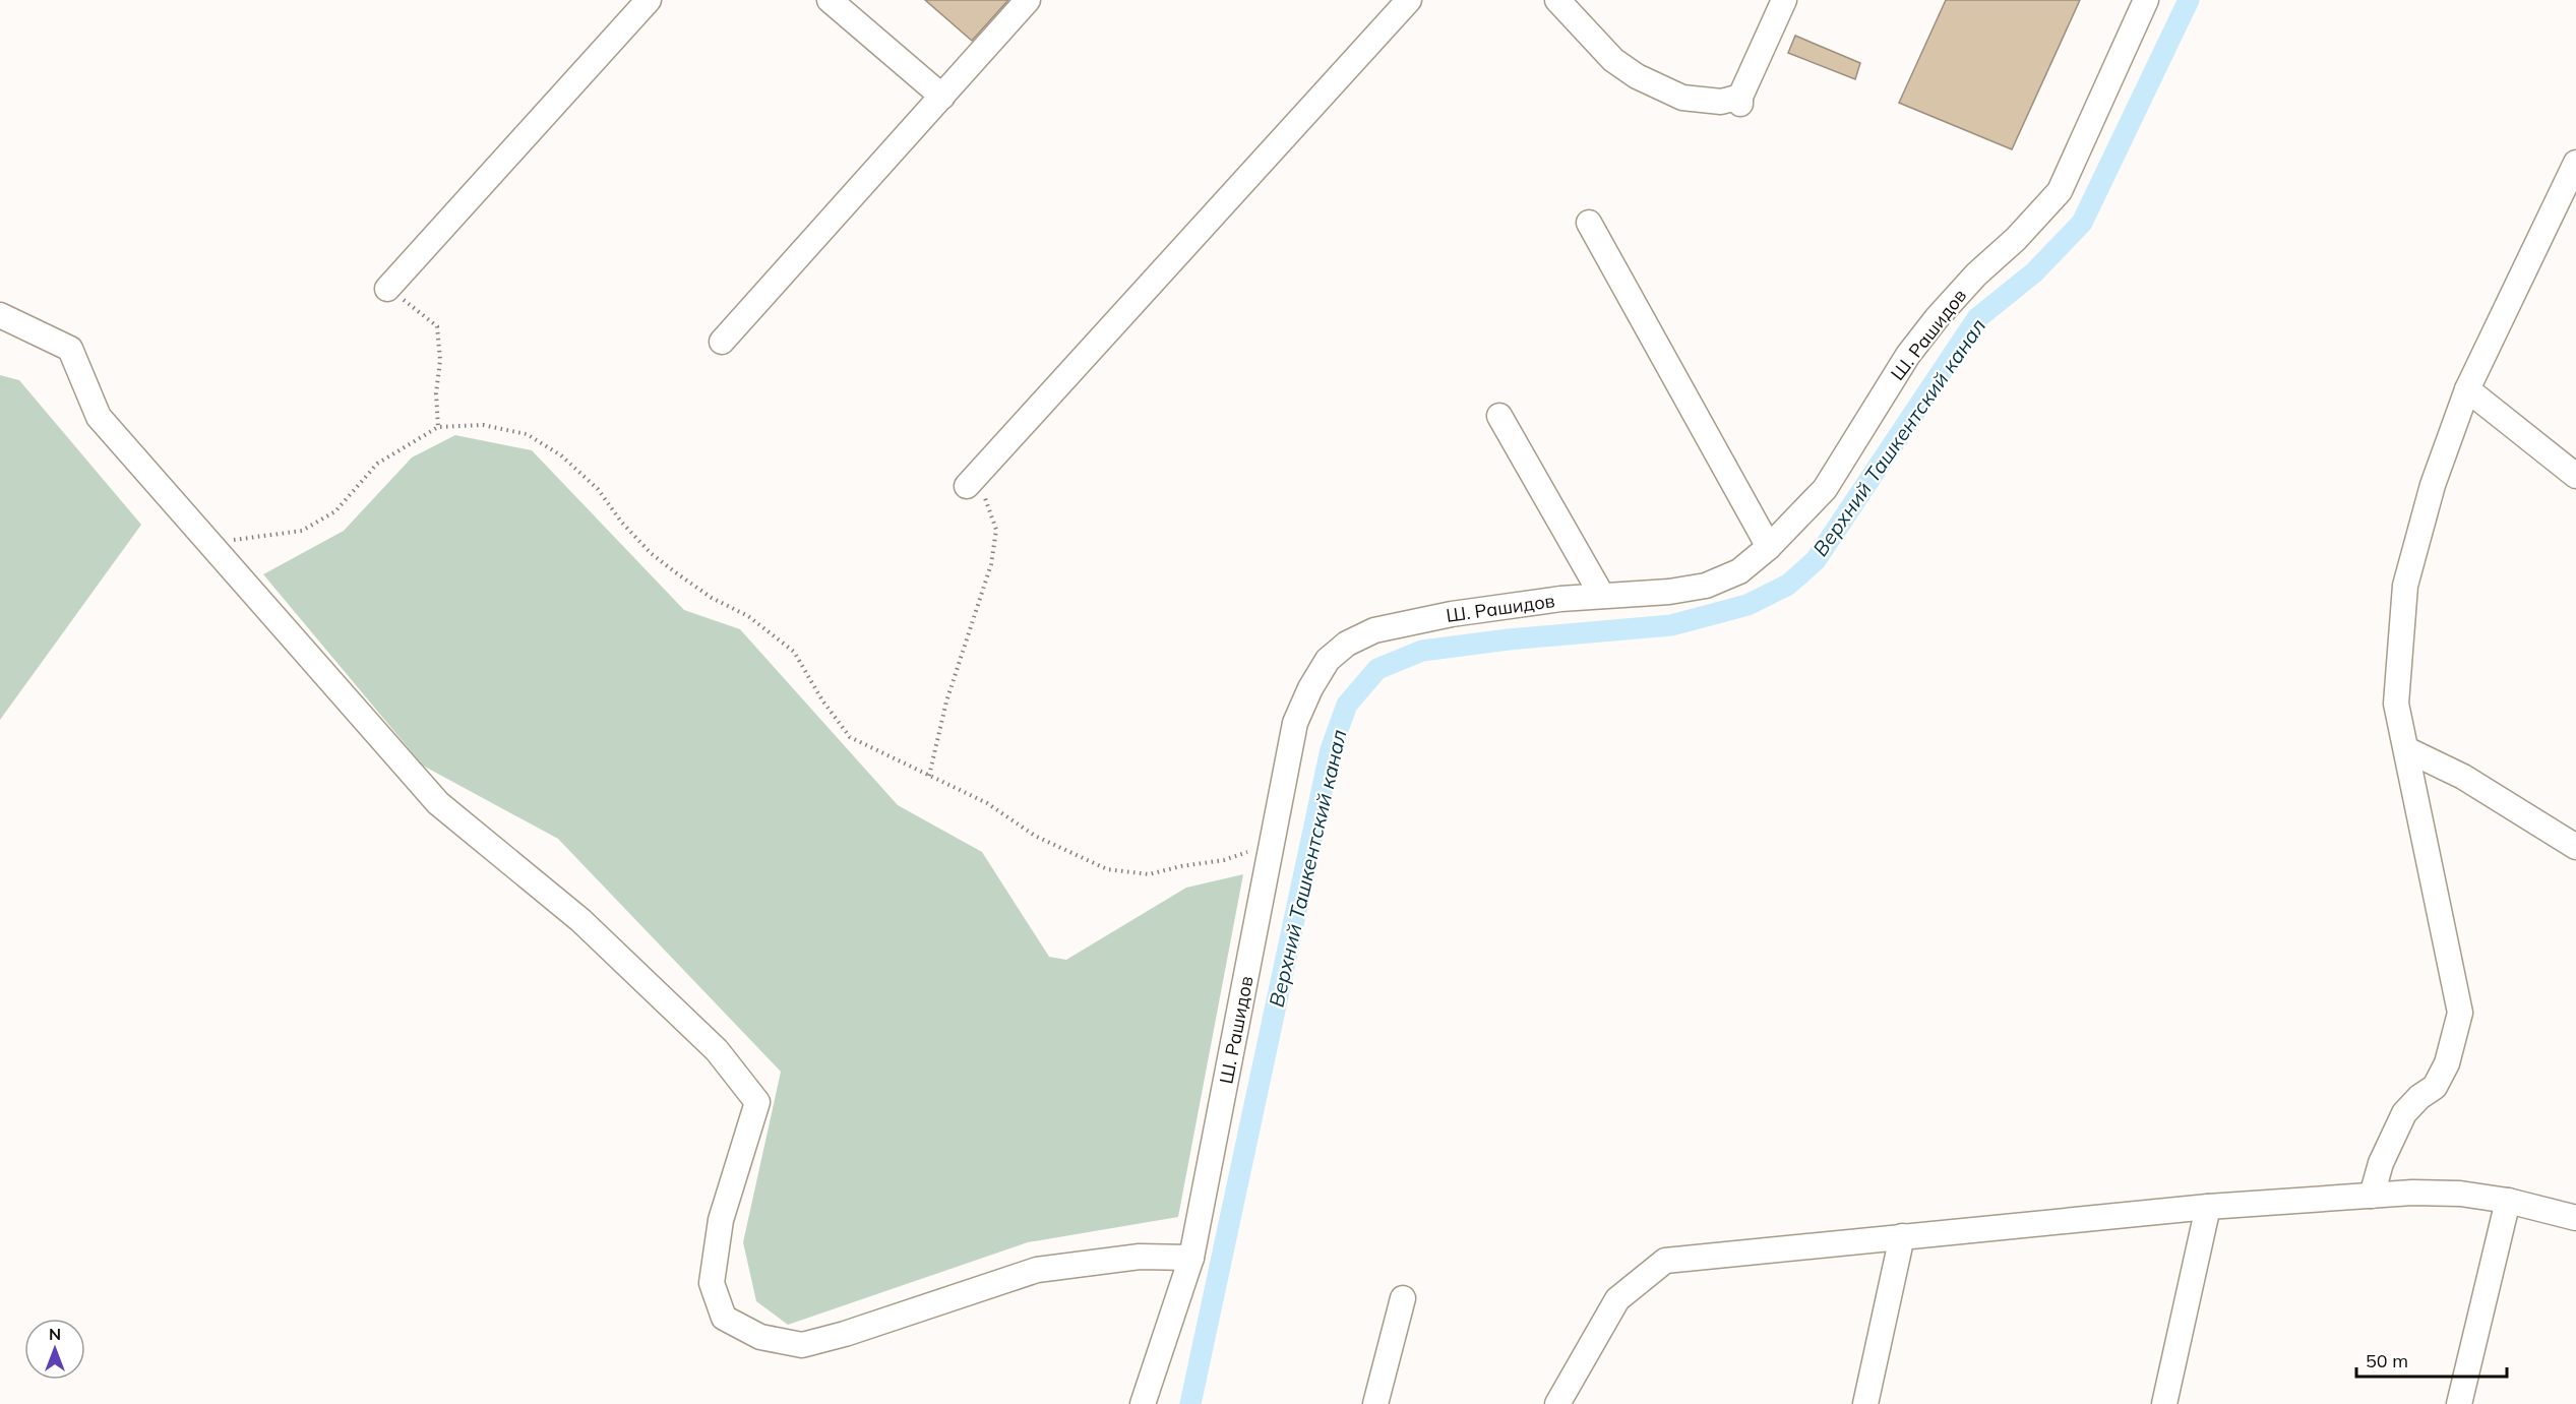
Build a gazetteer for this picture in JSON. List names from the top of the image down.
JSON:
{
  "streets": {
    "street": ["Ш. Рашидов"]
  },
  "water": ["Верхний Ташкентский канал"],
  "scale_bar": "50 m",
  "north": "top"
}
